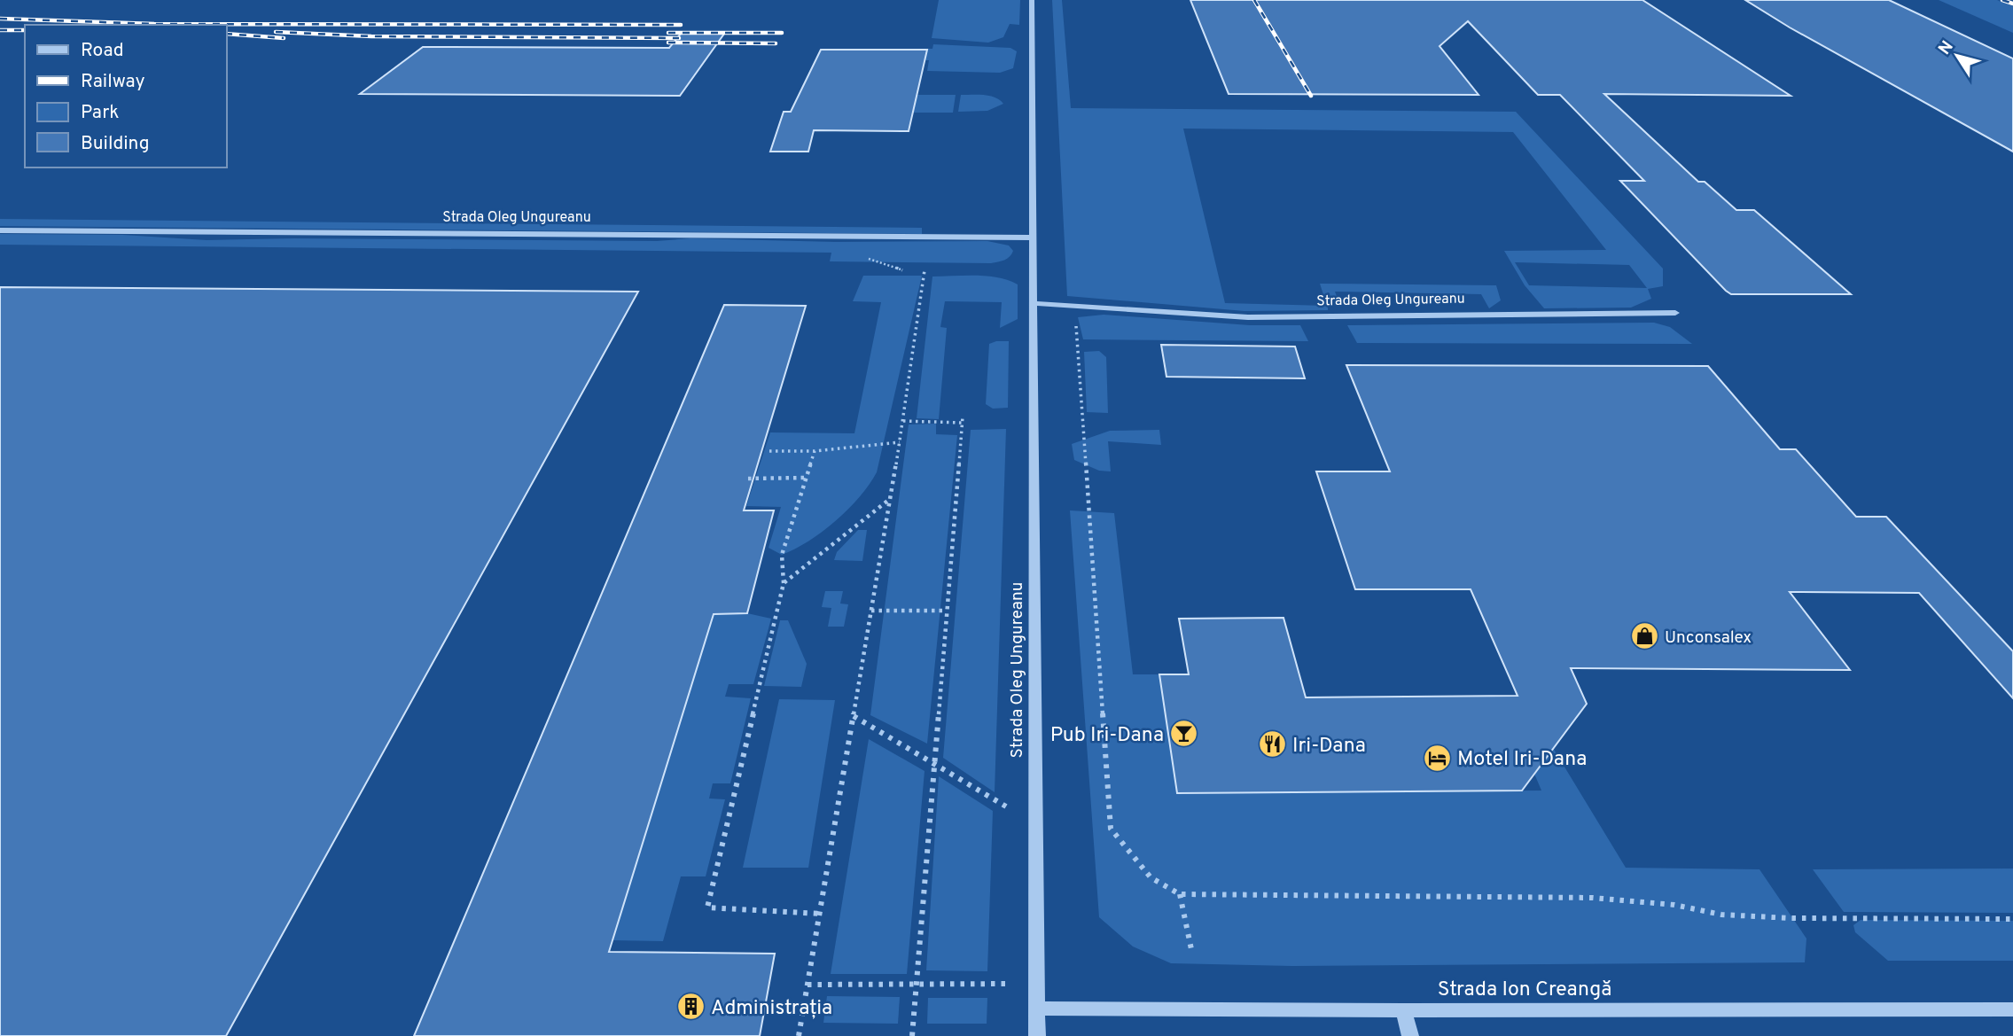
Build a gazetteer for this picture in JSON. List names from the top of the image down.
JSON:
{
  "streets": {
    "street": ["Strada Oleg Ungureanu", "Strada Ion Creangă"]
  },
  "crossings": [
    ["Strada Oleg Ungureanu", "Strada Ion Creangă"]
  ],
  "places": {
    "shop": ["Unconsalex"],
    "bar": ["Pub Iri-Dana"],
    "restaurant": ["Iri-Dana"],
    "hotel": ["Motel Iri-Dana"],
    "building": ["Administrația"]
  },
  "legend": [
    "Road",
    "Railway",
    "Park",
    "Building"
  ],
  "north": "top left"
}
